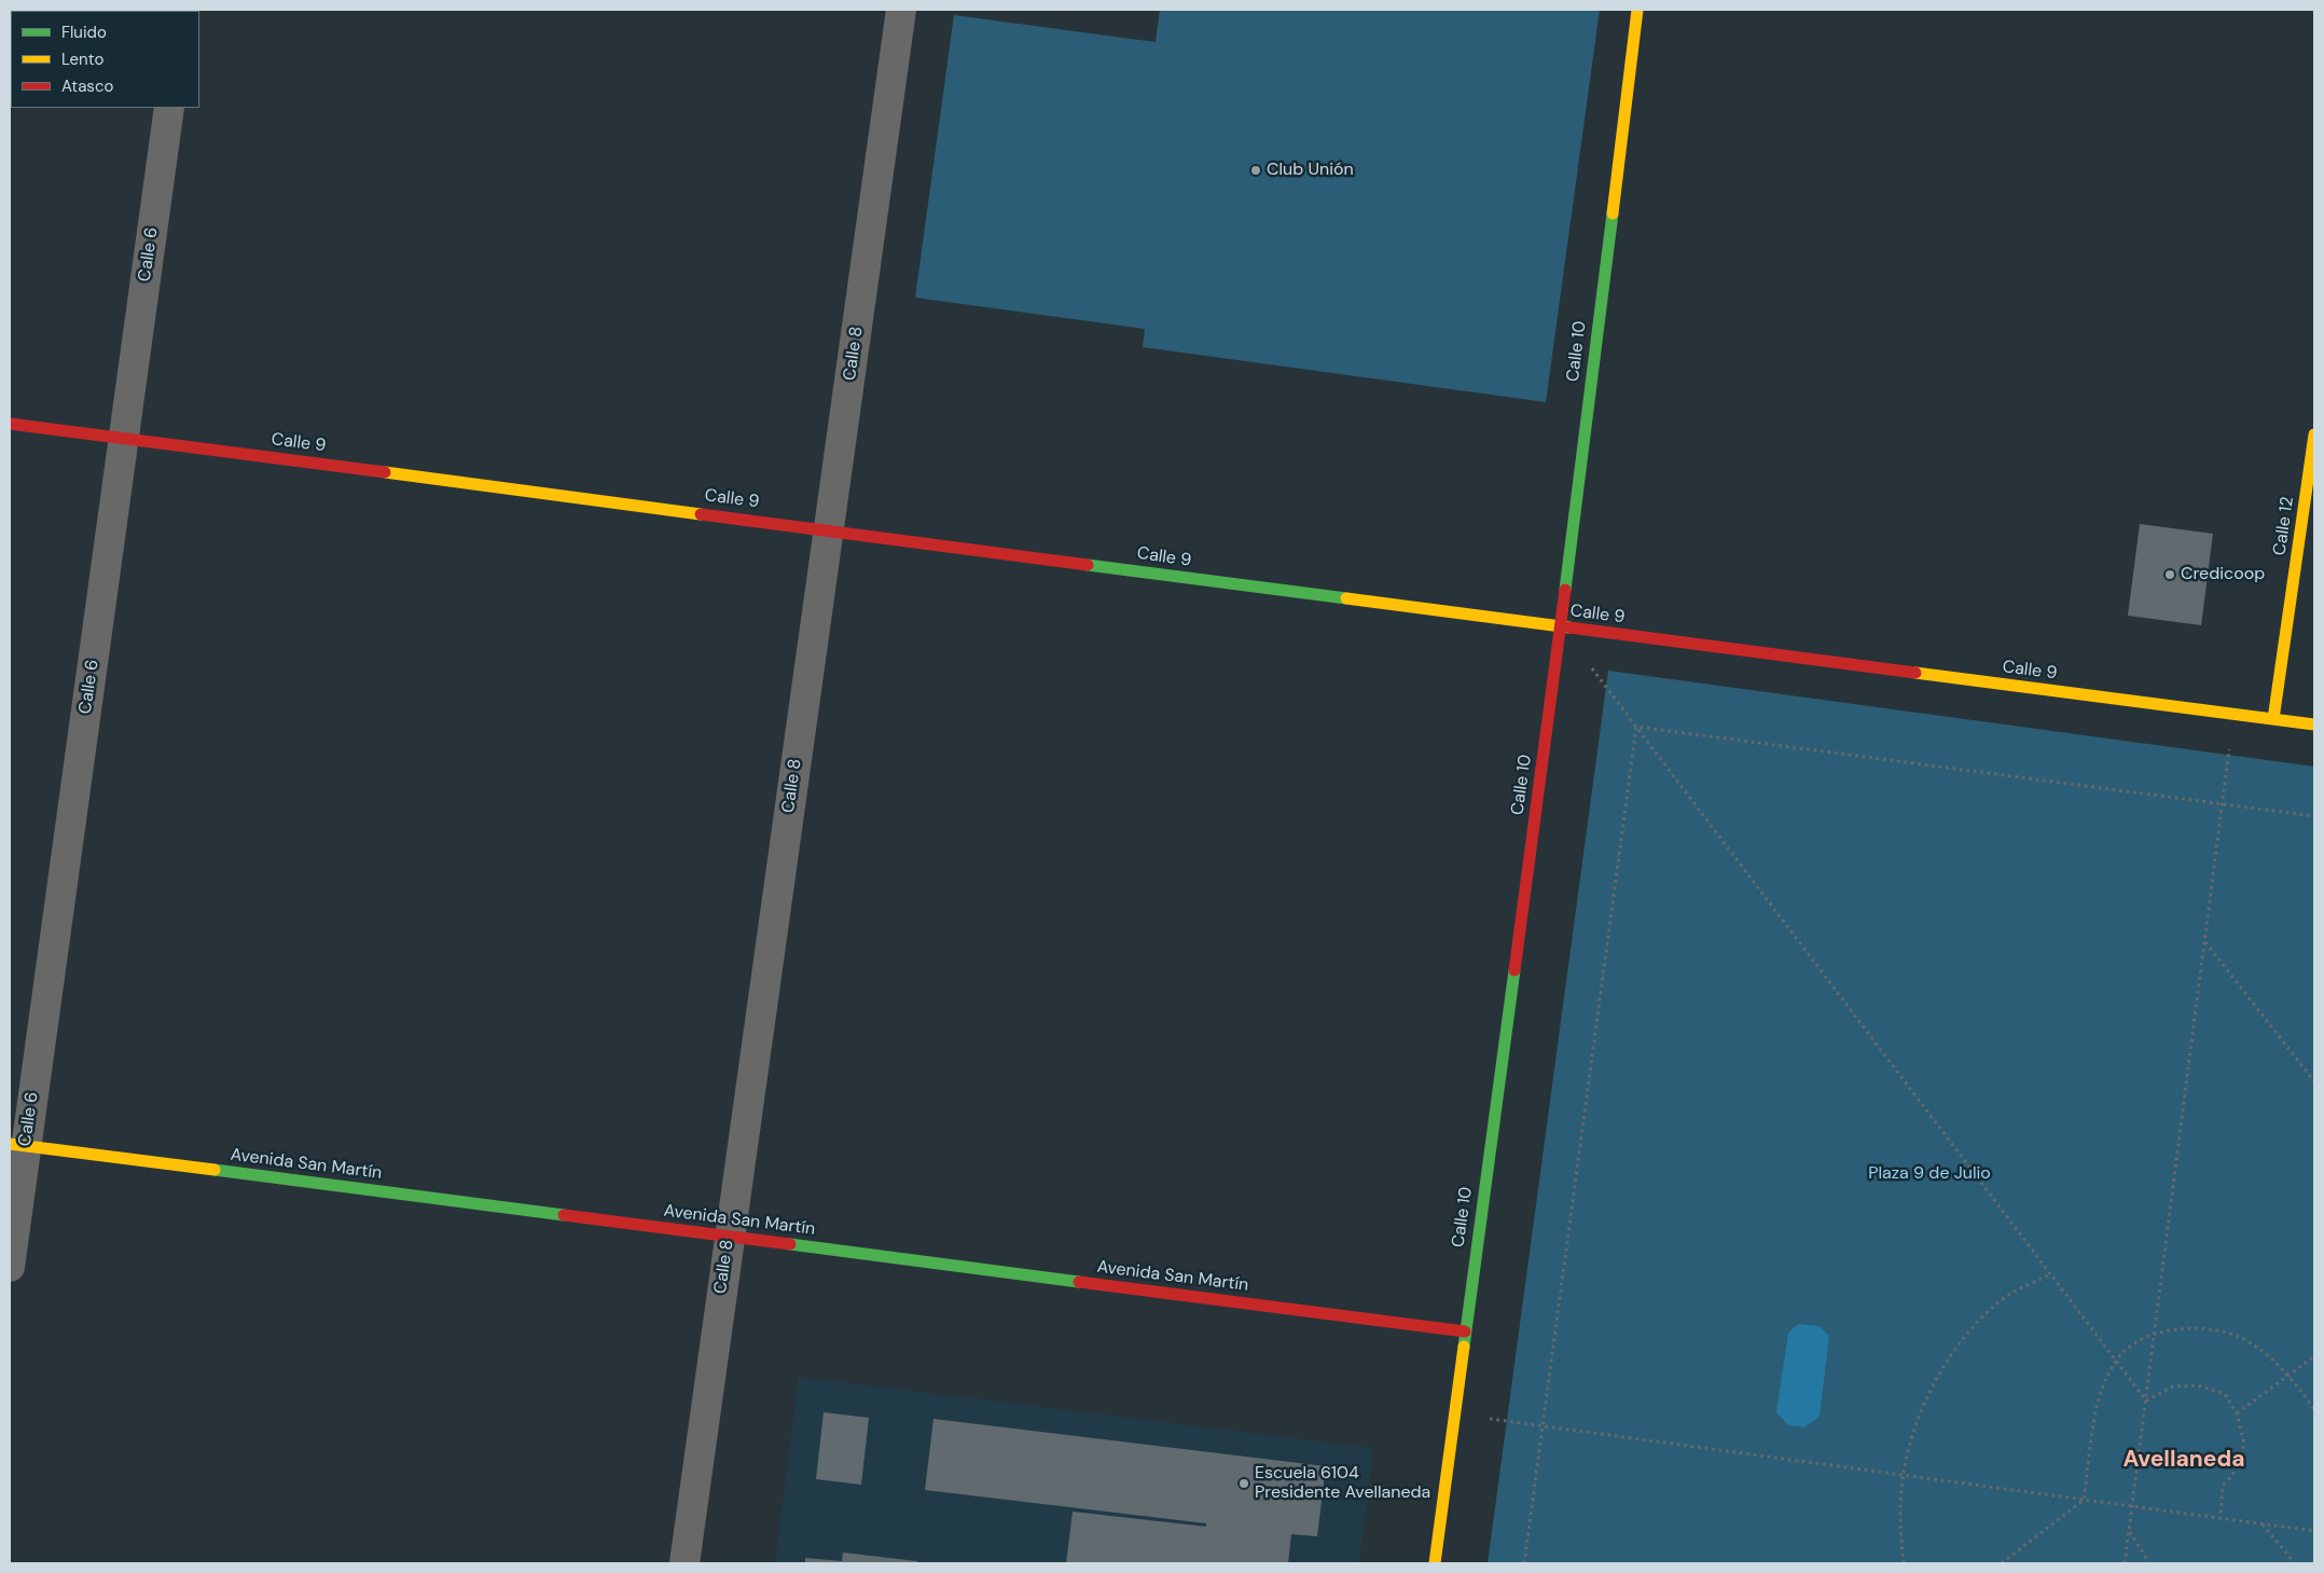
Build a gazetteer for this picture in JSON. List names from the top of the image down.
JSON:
{
  "streets": {
    "street": [
      "Calle 6",
      "Calle 10",
      "Calle 8",
      "Calle 9",
      "Calle 12",
      "Avenida San Martín"
    ]
  },
  "crossings": [
    ["Calle 6", "Calle 9"],
    ["Calle 6", "Avenida San Martín"],
    ["Calle 10", "Calle 9"],
    ["Calle 10", "Avenida San Martín"],
    ["Calle 8", "Calle 9"],
    ["Calle 8", "Avenida San Martín"],
    ["Calle 9", "Calle 12"]
  ],
  "districts": ["Avellaneda"],
  "parks": ["Plaza 9 de Julio"],
  "places": ["Club Unión", "Credicoop", "Escuela 6104 Presidente Avellaneda"],
  "legend": ["Fluido", "Lento", "Atasco"]
}
